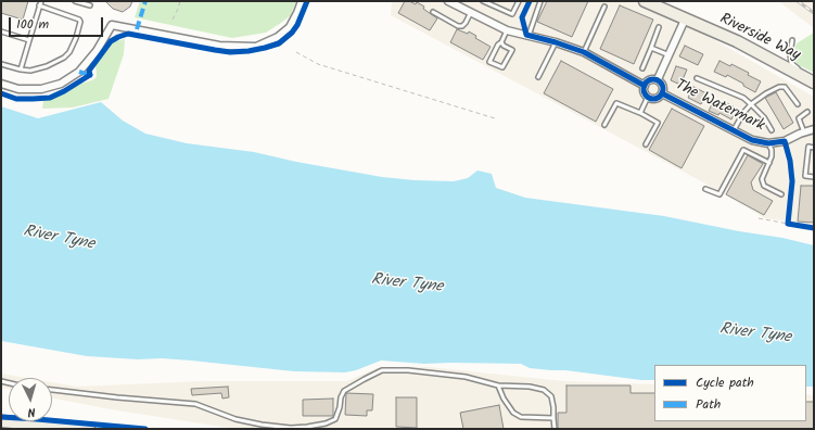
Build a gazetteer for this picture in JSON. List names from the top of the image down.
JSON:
{
  "streets": {
    "main road": ["Riverside Way"],
    "street": ["The Watermark"]
  },
  "water": ["River Tyne"],
  "legend": ["Cycle path", "Path"],
  "scale_bar": "100 m",
  "north": "bottom"
}
